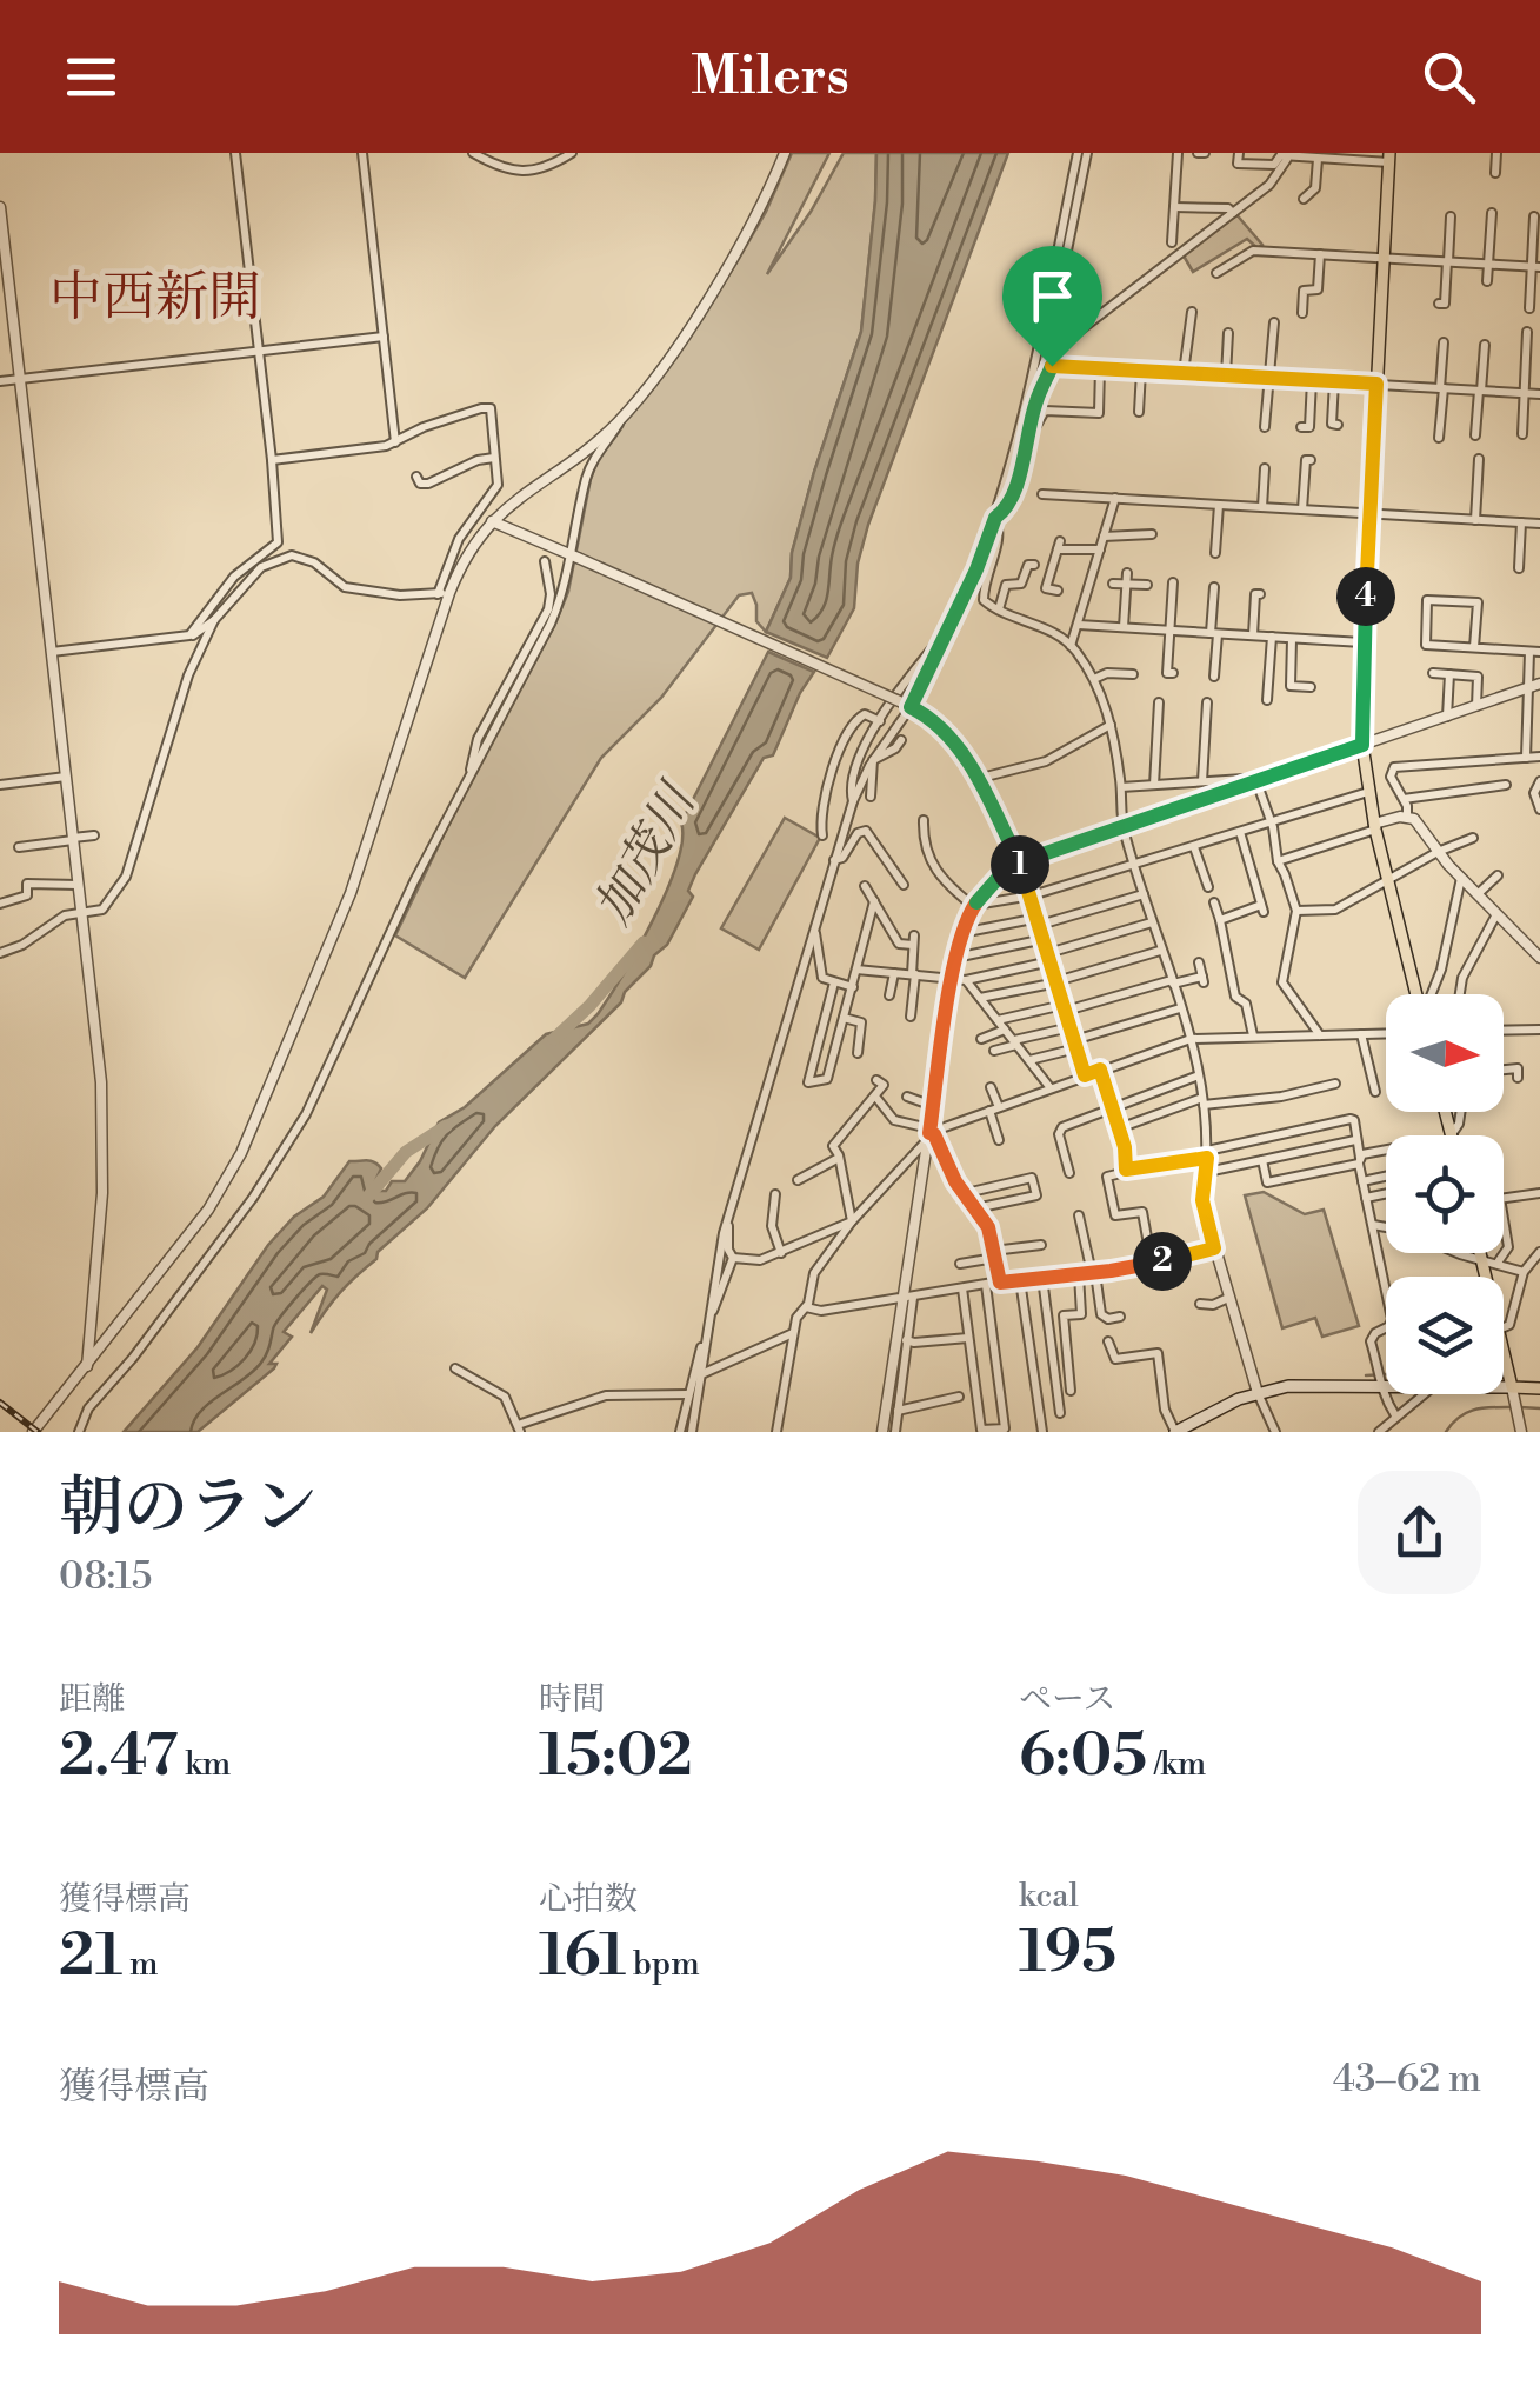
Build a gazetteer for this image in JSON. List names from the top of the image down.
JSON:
{
  "districts": ["中西新開"],
  "water": ["加茂川"],
  "north": "right",
  "page": {
    "header": "Milers",
    "pins": ["4", "1", "2"],
    "heading": ["朝のラン", "08:15"],
    "stats": [
      ["距離", "2.47 km"],
      ["時間", "15:02"],
      ["ペース", "6:05 /km"],
      ["獲得標高", "21 m"],
      ["心拍数", "161 bpm"],
      ["kcal", "195"]
    ],
    "chart": ["獲得標高", "43–62 m"]
  }
}
